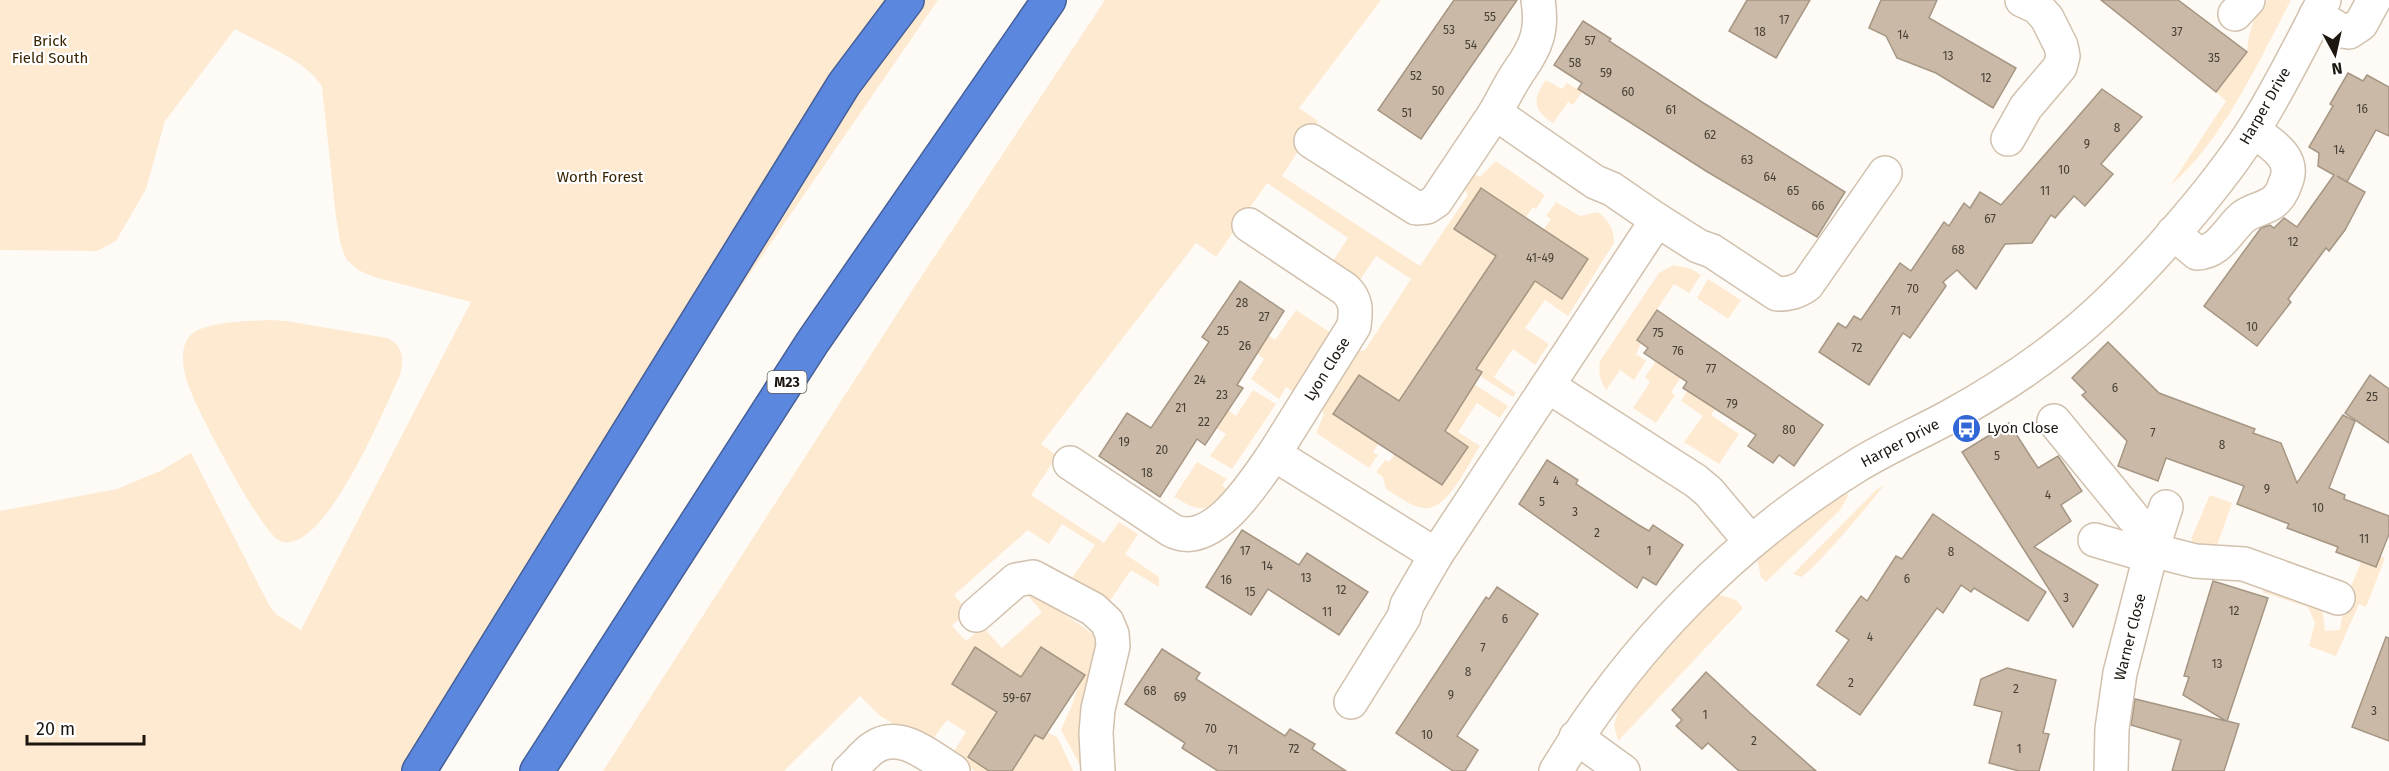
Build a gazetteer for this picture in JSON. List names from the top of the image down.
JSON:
{
  "streets": {
    "highway": ["M23"],
    "street": ["Harper Drive", "Lyon Close", "Warner Close"]
  },
  "parks": ["Brick Field South", "Worth Forest"],
  "places": {
    "bus stop": ["Lyon Close"]
  },
  "house_numbers": [
    "55",
    "17",
    "53",
    "18",
    "37",
    "14",
    "57",
    "54",
    "13",
    "35",
    "58",
    "59",
    "52",
    "12",
    "50",
    "60",
    "16",
    "61",
    "51",
    "8",
    "62",
    "9",
    "14",
    "63",
    "10",
    "64",
    "65",
    "11",
    "66",
    "67",
    "12",
    "68",
    "41-49",
    "70",
    "28",
    "71",
    "27",
    "10",
    "25",
    "75",
    "26",
    "72",
    "76",
    "77",
    "24",
    "6",
    "23",
    "25",
    "79",
    "21",
    "22",
    "80",
    "7",
    "19",
    "8",
    "20",
    "5",
    "18",
    "4",
    "9",
    "4",
    "5",
    "10",
    "3",
    "2",
    "11",
    "17",
    "1",
    "8",
    "14",
    "13",
    "6",
    "16",
    "12",
    "15",
    "3",
    "12",
    "11",
    "6",
    "4",
    "7",
    "13",
    "8",
    "2",
    "2",
    "68",
    "9",
    "69",
    "59-67",
    "3",
    "1",
    "70",
    "10",
    "2",
    "72",
    "1",
    "71"
  ],
  "scale_bar": "20 m",
  "north": "bottom"
}
